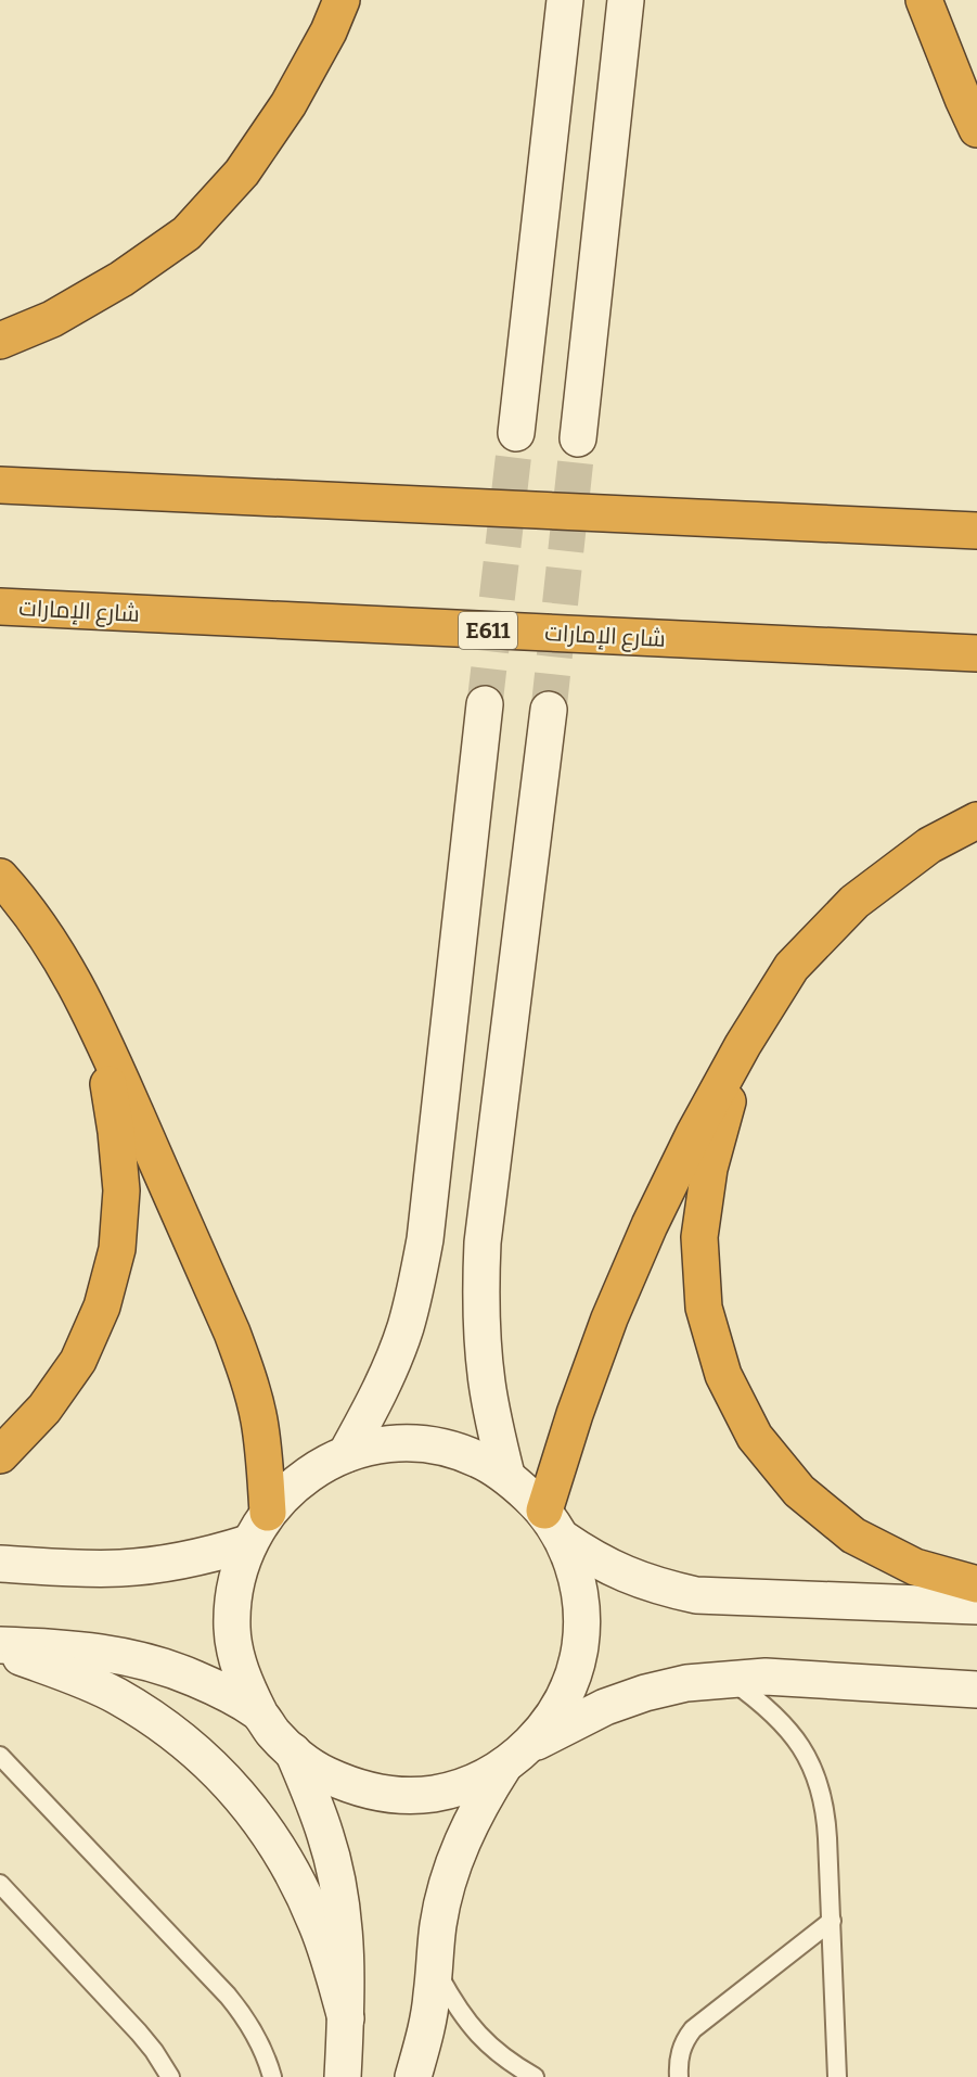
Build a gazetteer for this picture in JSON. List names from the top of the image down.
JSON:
{
  "streets": {
    "highway": ["شارع الإمارات", "E611"]
  }
}
